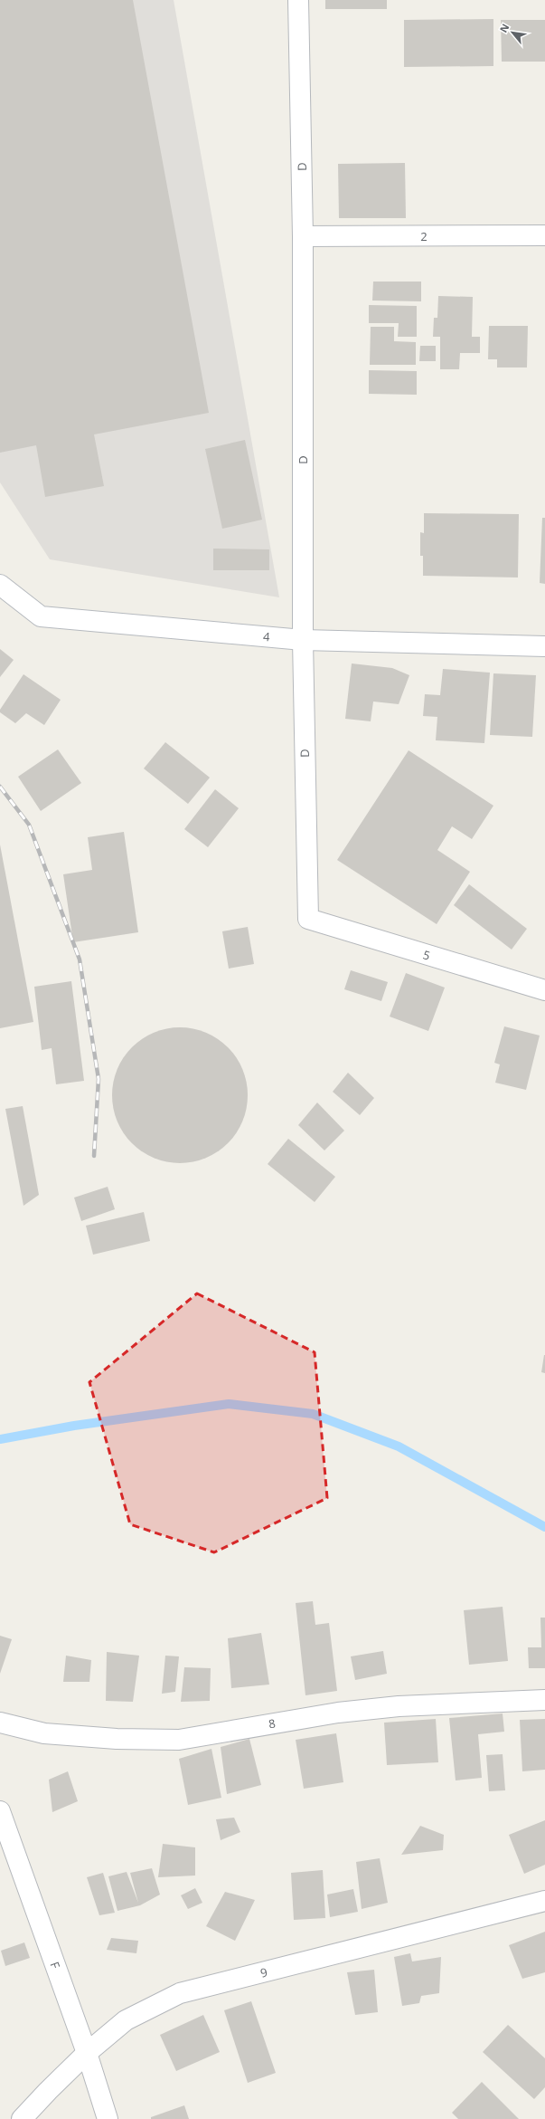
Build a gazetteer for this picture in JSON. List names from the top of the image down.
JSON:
{
  "streets": {
    "street": [
      "D",
      "2",
      "4",
      "5",
      "8",
      "F",
      "9"
    ]
  },
  "crossings": [
    ["D", "2"],
    ["D", "4"],
    ["D", "5"],
    ["F", "9"]
  ],
  "north": "top left"
}
